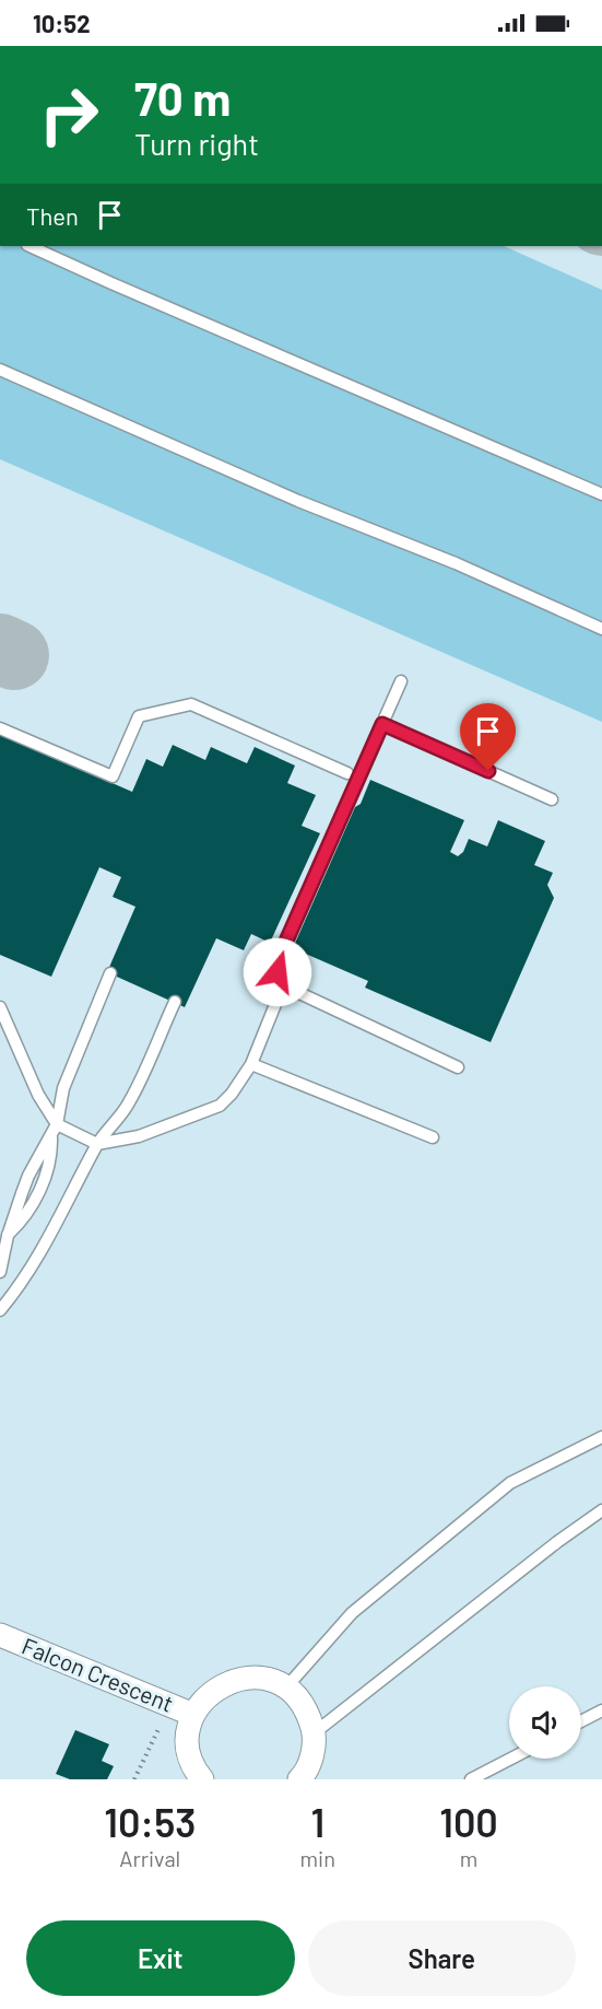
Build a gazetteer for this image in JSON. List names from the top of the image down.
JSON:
{
  "streets": {
    "street": ["Falcon Crescent"]
  },
  "page": {
    "status": "10:52",
    "turn": ["70 m", "Turn right"],
    "then": "Then",
    "eta": [
      "10:53",
      "Arrival",
      "1",
      "min",
      "100",
      "m"
    ],
    "buttons": ["Exit", "Share"]
  }
}
